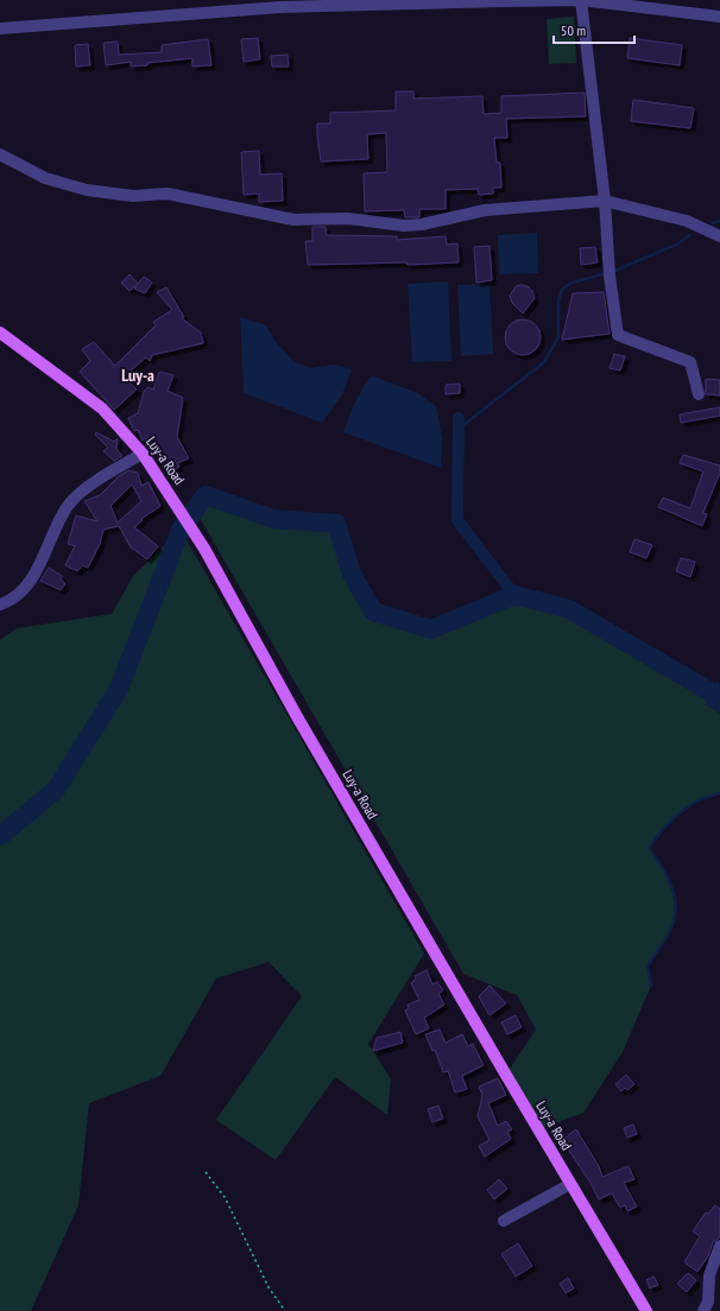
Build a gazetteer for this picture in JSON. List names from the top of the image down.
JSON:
{
  "streets": {
    "main road": ["Luy-a Road"]
  },
  "districts": ["Luy-a"],
  "scale_bar": "50 m"
}
